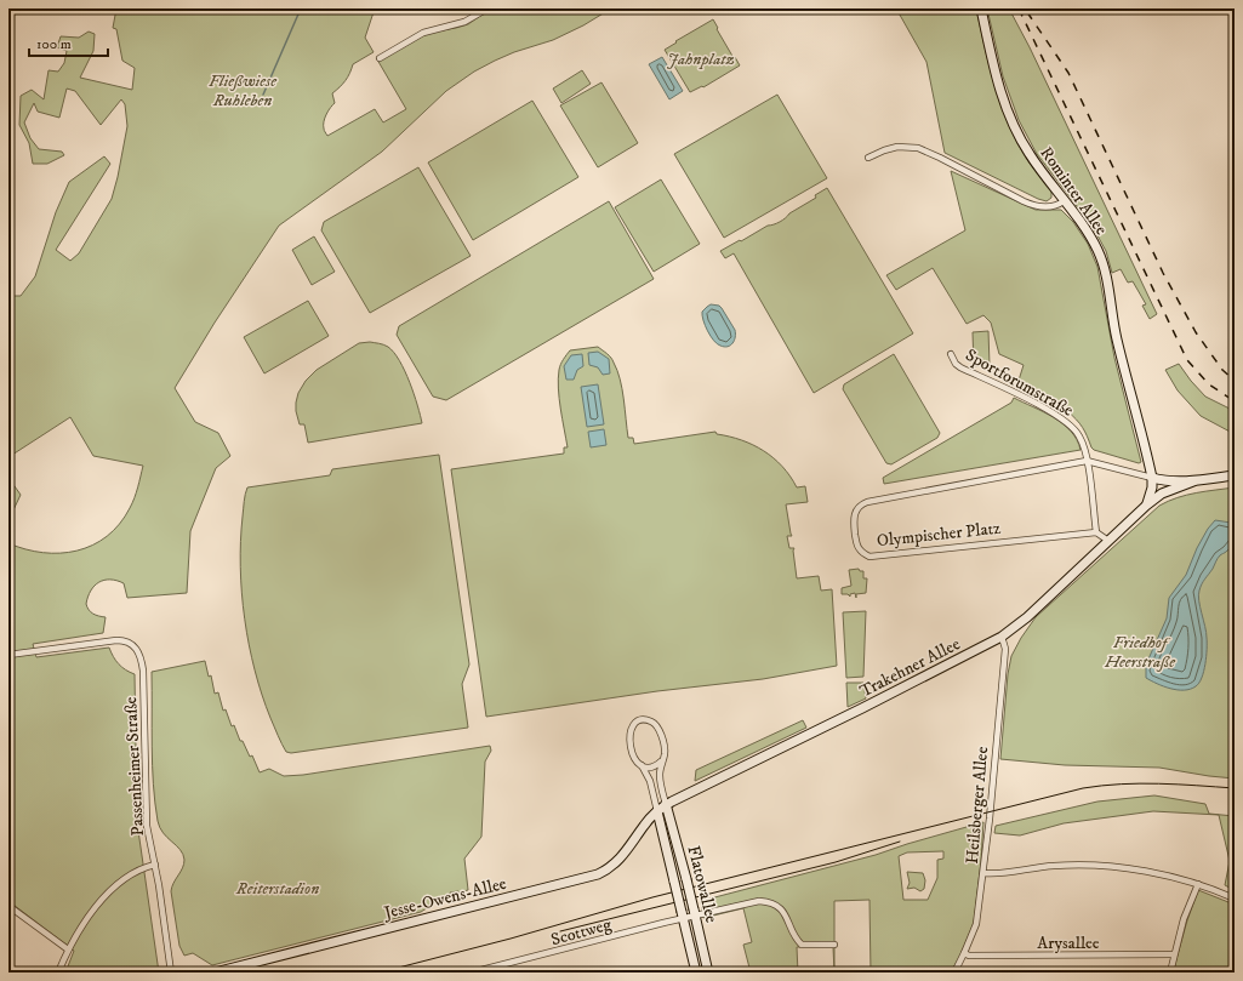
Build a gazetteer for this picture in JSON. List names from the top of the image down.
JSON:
{
  "streets": {
    "street": [
      "Rominter Allee",
      "Sportforumstraße",
      "Olympischer Platz",
      "Trakehner Allee",
      "Passenheimer Straße",
      "Heilsberger Allee",
      "Flatowallee",
      "Jesse-Owens-Allee",
      "Scottweg",
      "Arysallee"
    ]
  },
  "crossings": [
    ["Rominter Allee", "Olympischer Platz"],
    ["Sportforumstraße", "Olympischer Platz"],
    ["Trakehner Allee", "Heilsberger Allee"],
    ["Trakehner Allee", "Flatowallee"],
    ["Trakehner Allee", "Jesse-Owens-Allee"],
    ["Heilsberger Allee", "Arysallee"],
    ["Flatowallee", "Jesse-Owens-Allee"],
    ["Flatowallee", "Scottweg"]
  ],
  "parks": [
    "Jahnplatz",
    "Fließwiese Ruhleben",
    "Friedhof Heerstraße",
    "Reiterstadion"
  ],
  "scale_bar": "100 m"
}
